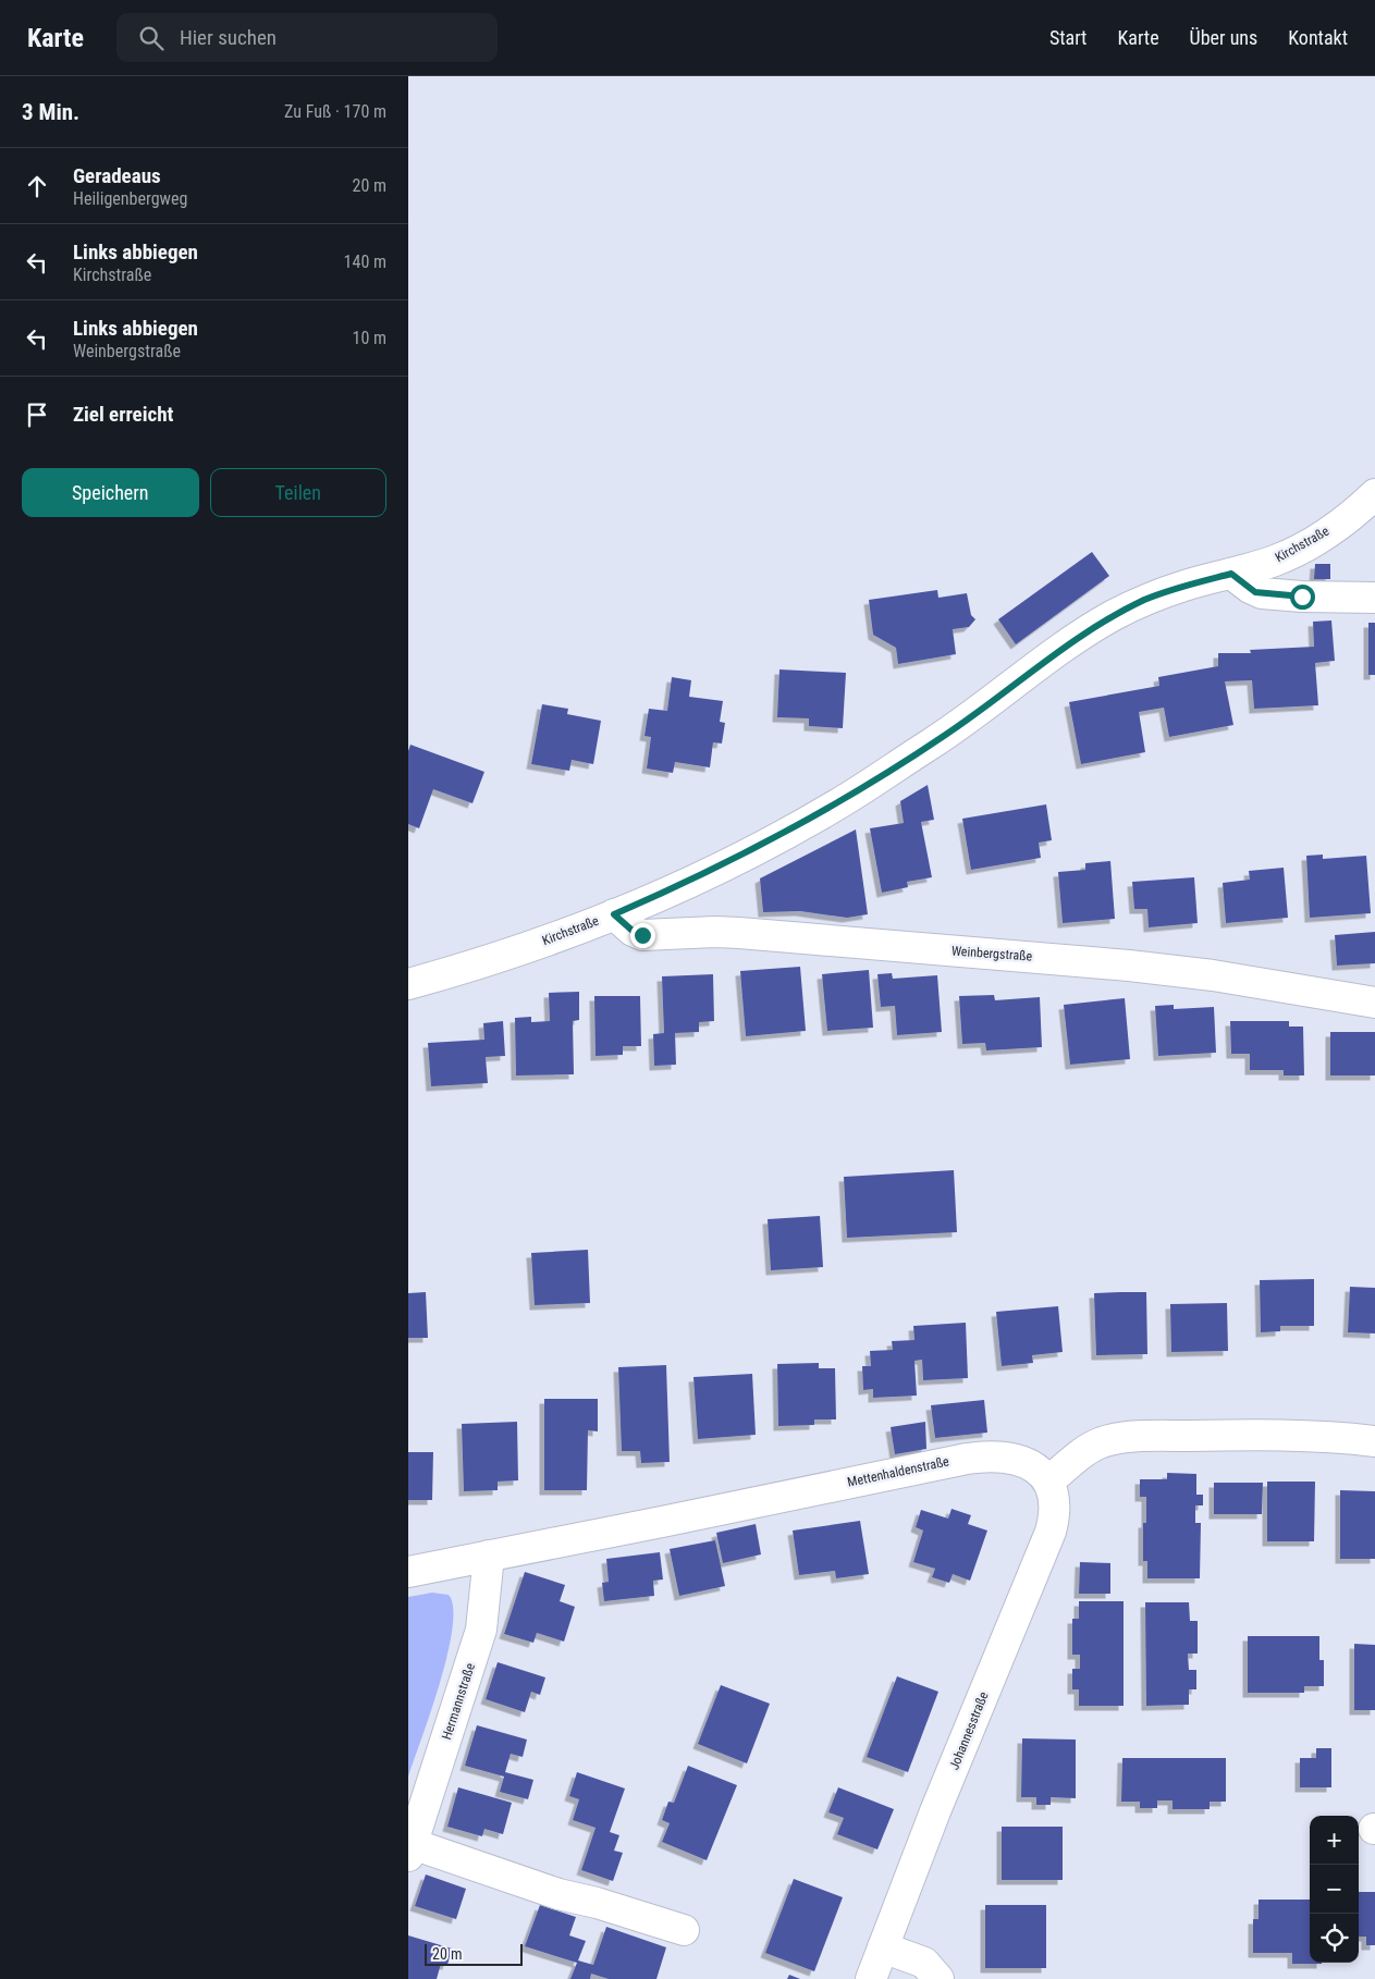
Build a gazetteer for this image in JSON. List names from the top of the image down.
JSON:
{
  "streets": {
    "street": [
      "Kirchstraße",
      "Weinbergstraße",
      "Mettenhaldenstraße",
      "Hermannstraße",
      "Johannesstraße"
    ]
  },
  "crossings": [
    ["Kirchstraße", "Weinbergstraße"],
    ["Mettenhaldenstraße", "Hermannstraße"],
    ["Mettenhaldenstraße", "Johannesstraße"]
  ],
  "scale_bar": "20 m",
  "page": {
    "header": "Karte",
    "search": "Hier suchen",
    "nav": [
      "Start",
      "Karte",
      "Über uns",
      "Kontakt"
    ],
    "heading": ["3 Min.", "Zu Fuß · 170 m"],
    "list": [
      ["Geradeaus", "Heiligenbergweg", "20 m"],
      ["Links abbiegen", "Kirchstraße", "140 m"],
      ["Links abbiegen", "Weinbergstraße", "10 m"],
      "Ziel erreicht"
    ],
    "buttons": ["Speichern", "Teilen"],
    "map_buttons": ["+", "−"],
    "scale": "20 m"
  }
}
